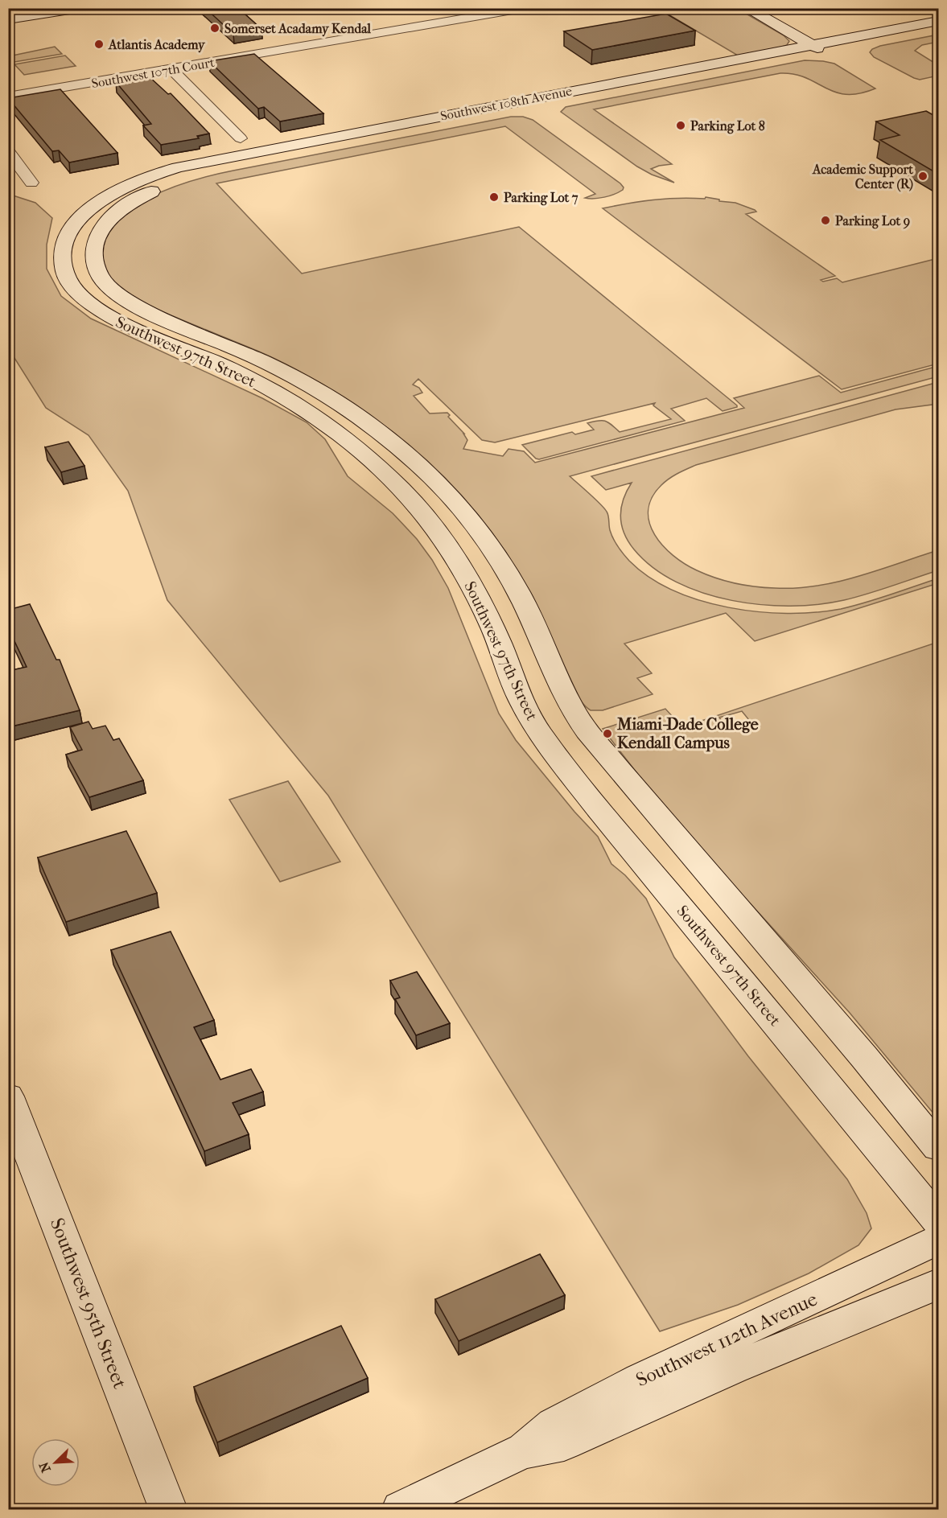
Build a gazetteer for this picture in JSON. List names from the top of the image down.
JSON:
{
  "streets": {
    "street": [
      "Southwest 107th Court",
      "Southwest 108th Avenue",
      "Southwest 97th Street",
      "Southwest 95th Street",
      "Southwest 112th Avenue"
    ]
  },
  "crossings": [
    ["Southwest 108th Avenue", "Southwest 97th Street"]
  ],
  "places": [
    "Somerset Acadamy Kendal",
    "Atlantis Academy",
    "Parking Lot 8",
    "Academic Support Center (R)",
    "Parking Lot 7",
    "Parking Lot 9",
    "Miami-Dade College Kendall Campus"
  ],
  "north": "bottom left"
}
